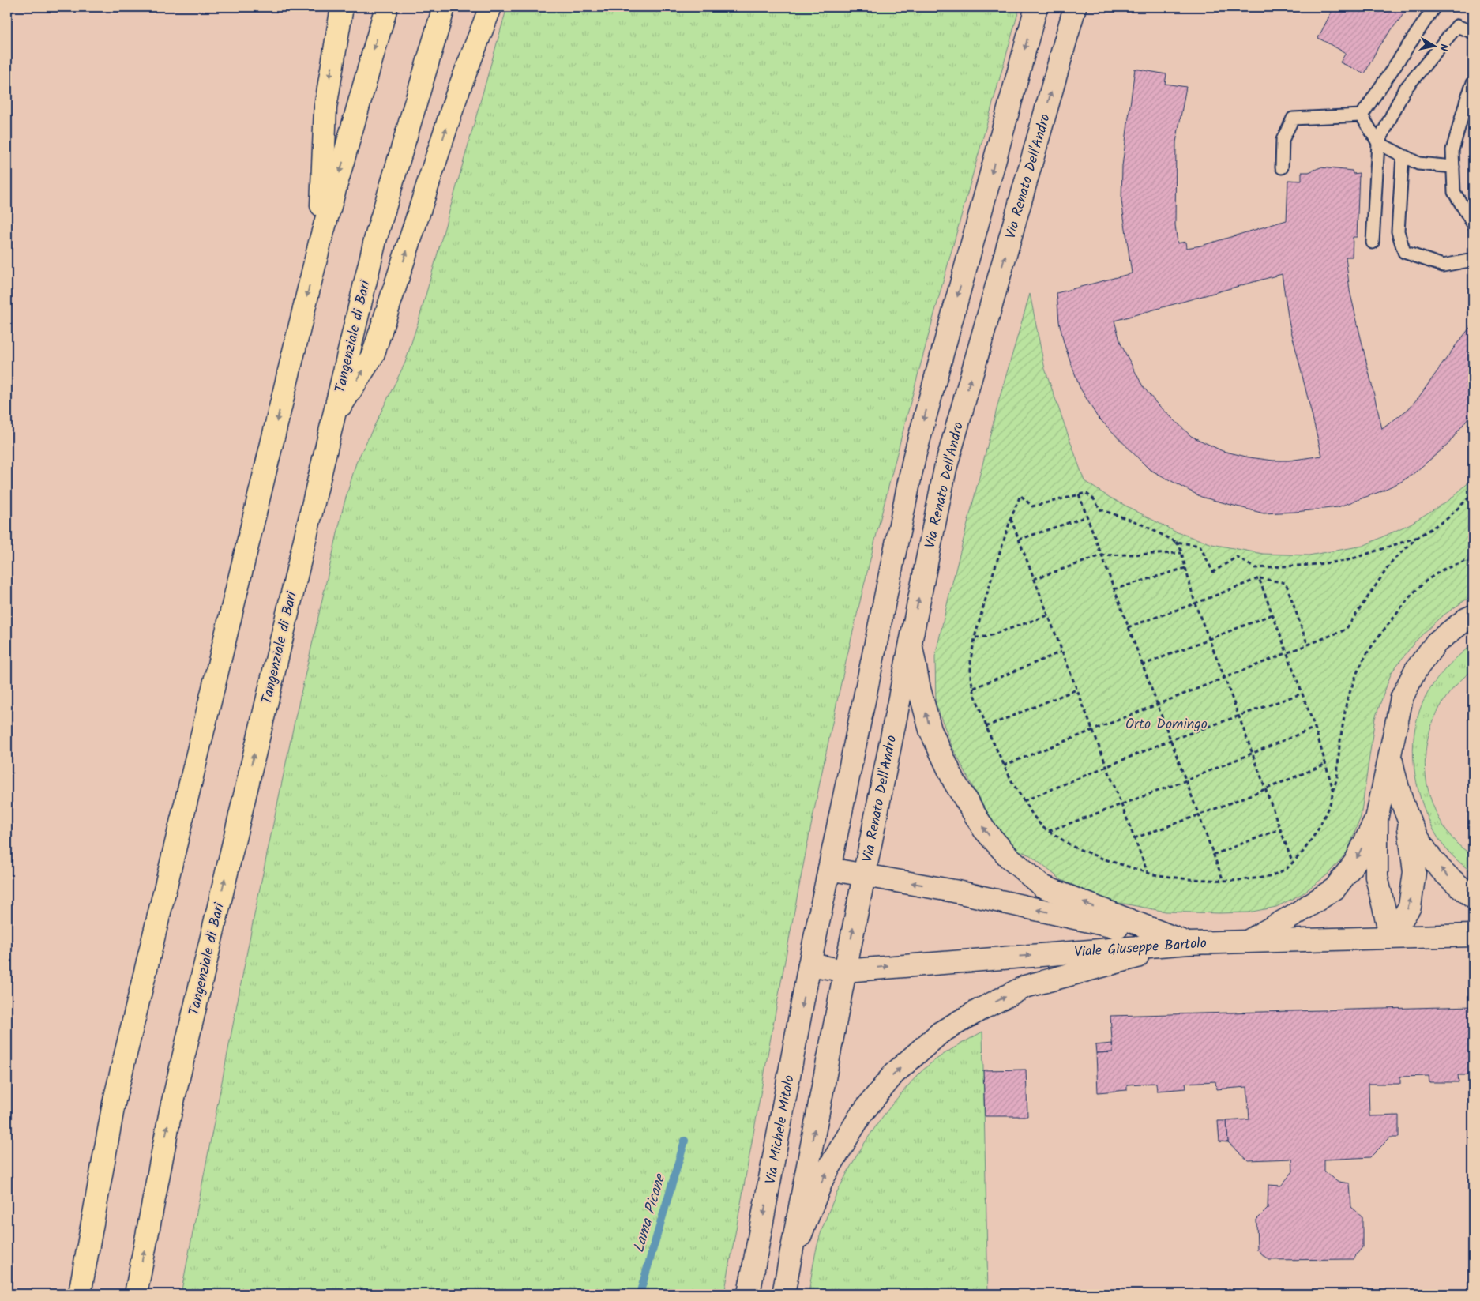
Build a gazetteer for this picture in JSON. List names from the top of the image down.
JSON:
{
  "streets": {
    "highway": ["Tangenziale di Bari"],
    "street": ["Via Renato Dell'Andro", "Viale Giuseppe Bartolo", "Via Michele Mitolo"]
  },
  "crossings": [
    ["Via Renato Dell'Andro", "Viale Giuseppe Bartolo"],
    ["Viale Giuseppe Bartolo", "Via Michele Mitolo"]
  ],
  "water": ["Lama Picone"],
  "parks": ["Orto Domingo"],
  "north": "right"
}
